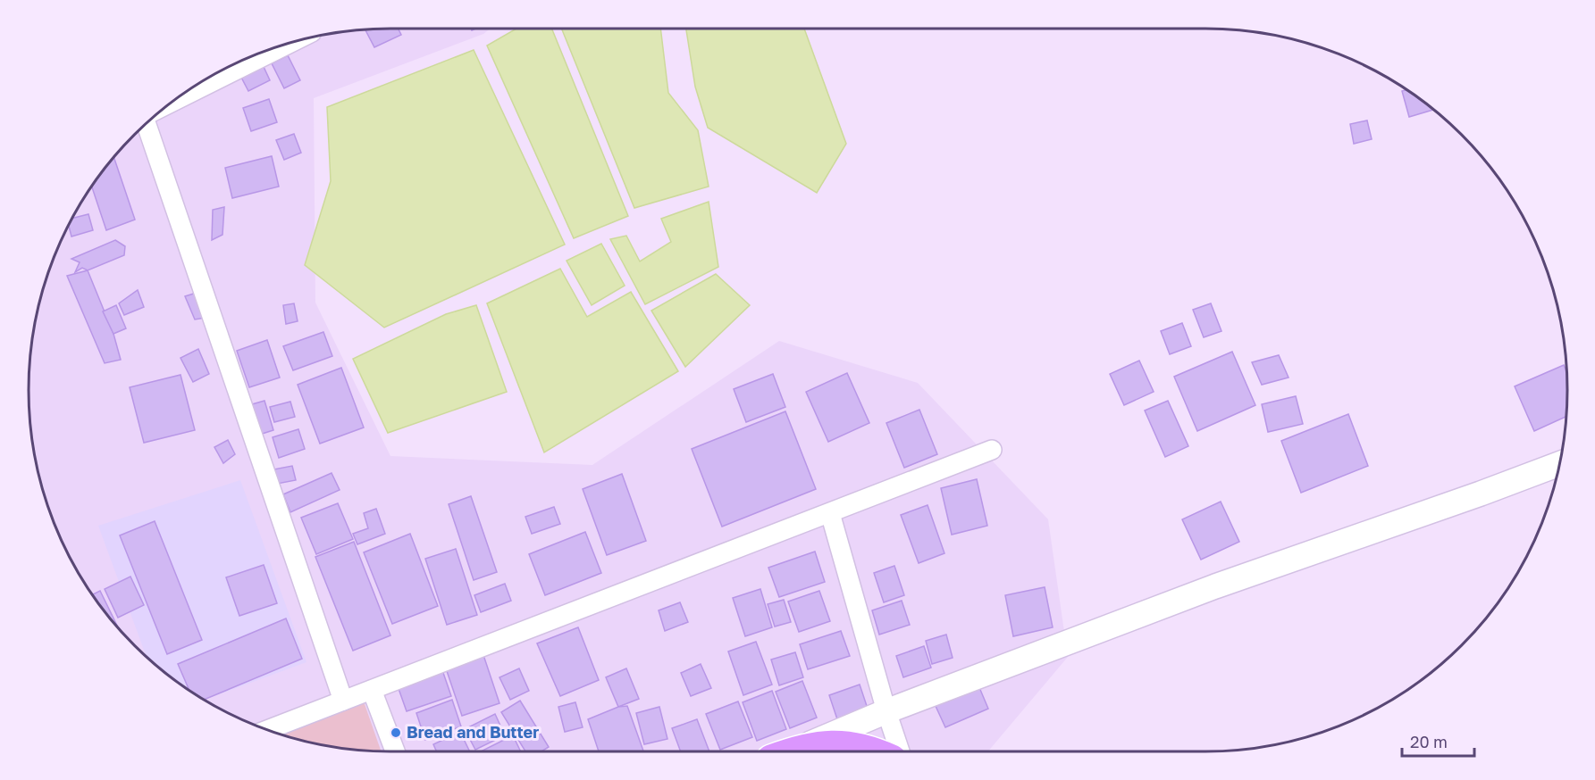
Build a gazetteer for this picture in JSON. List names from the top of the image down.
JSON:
{
  "places": ["Bread and Butter"],
  "scale_bar": "20 m"
}
